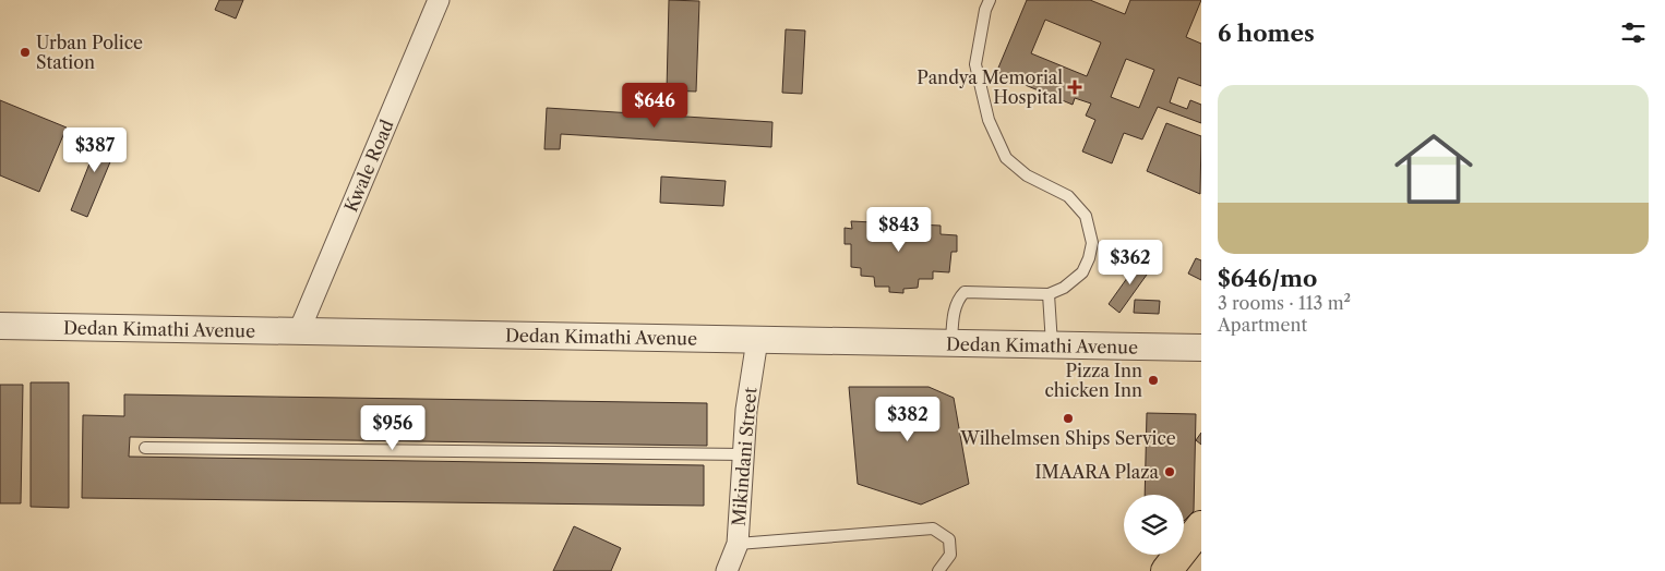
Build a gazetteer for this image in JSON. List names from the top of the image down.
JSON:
{
  "streets": {
    "street": ["Kwale Road", "Dedan Kimathi Avenue", "Mikindani Street"]
  },
  "crossings": [
    ["Kwale Road", "Dedan Kimathi Avenue"],
    ["Dedan Kimathi Avenue", "Mikindani Street"]
  ],
  "places": {
    "other": [
      "Urban Police Station",
      "Pizza Inn chicken Inn",
      "Wilhelmsen Ships Service",
      "IMAARA Plaza"
    ],
    "health": ["Pandya Memorial Hospital"]
  },
  "page": {
    "heading": "6 homes",
    "list": [
      {
        "name": "$646/mo",
        "note": "3 rooms · 113 m² · Apartment"
      }
    ],
    "price": [
      "$646",
      "$387",
      "$843",
      "$362",
      "$382",
      "$956"
    ]
  }
}
